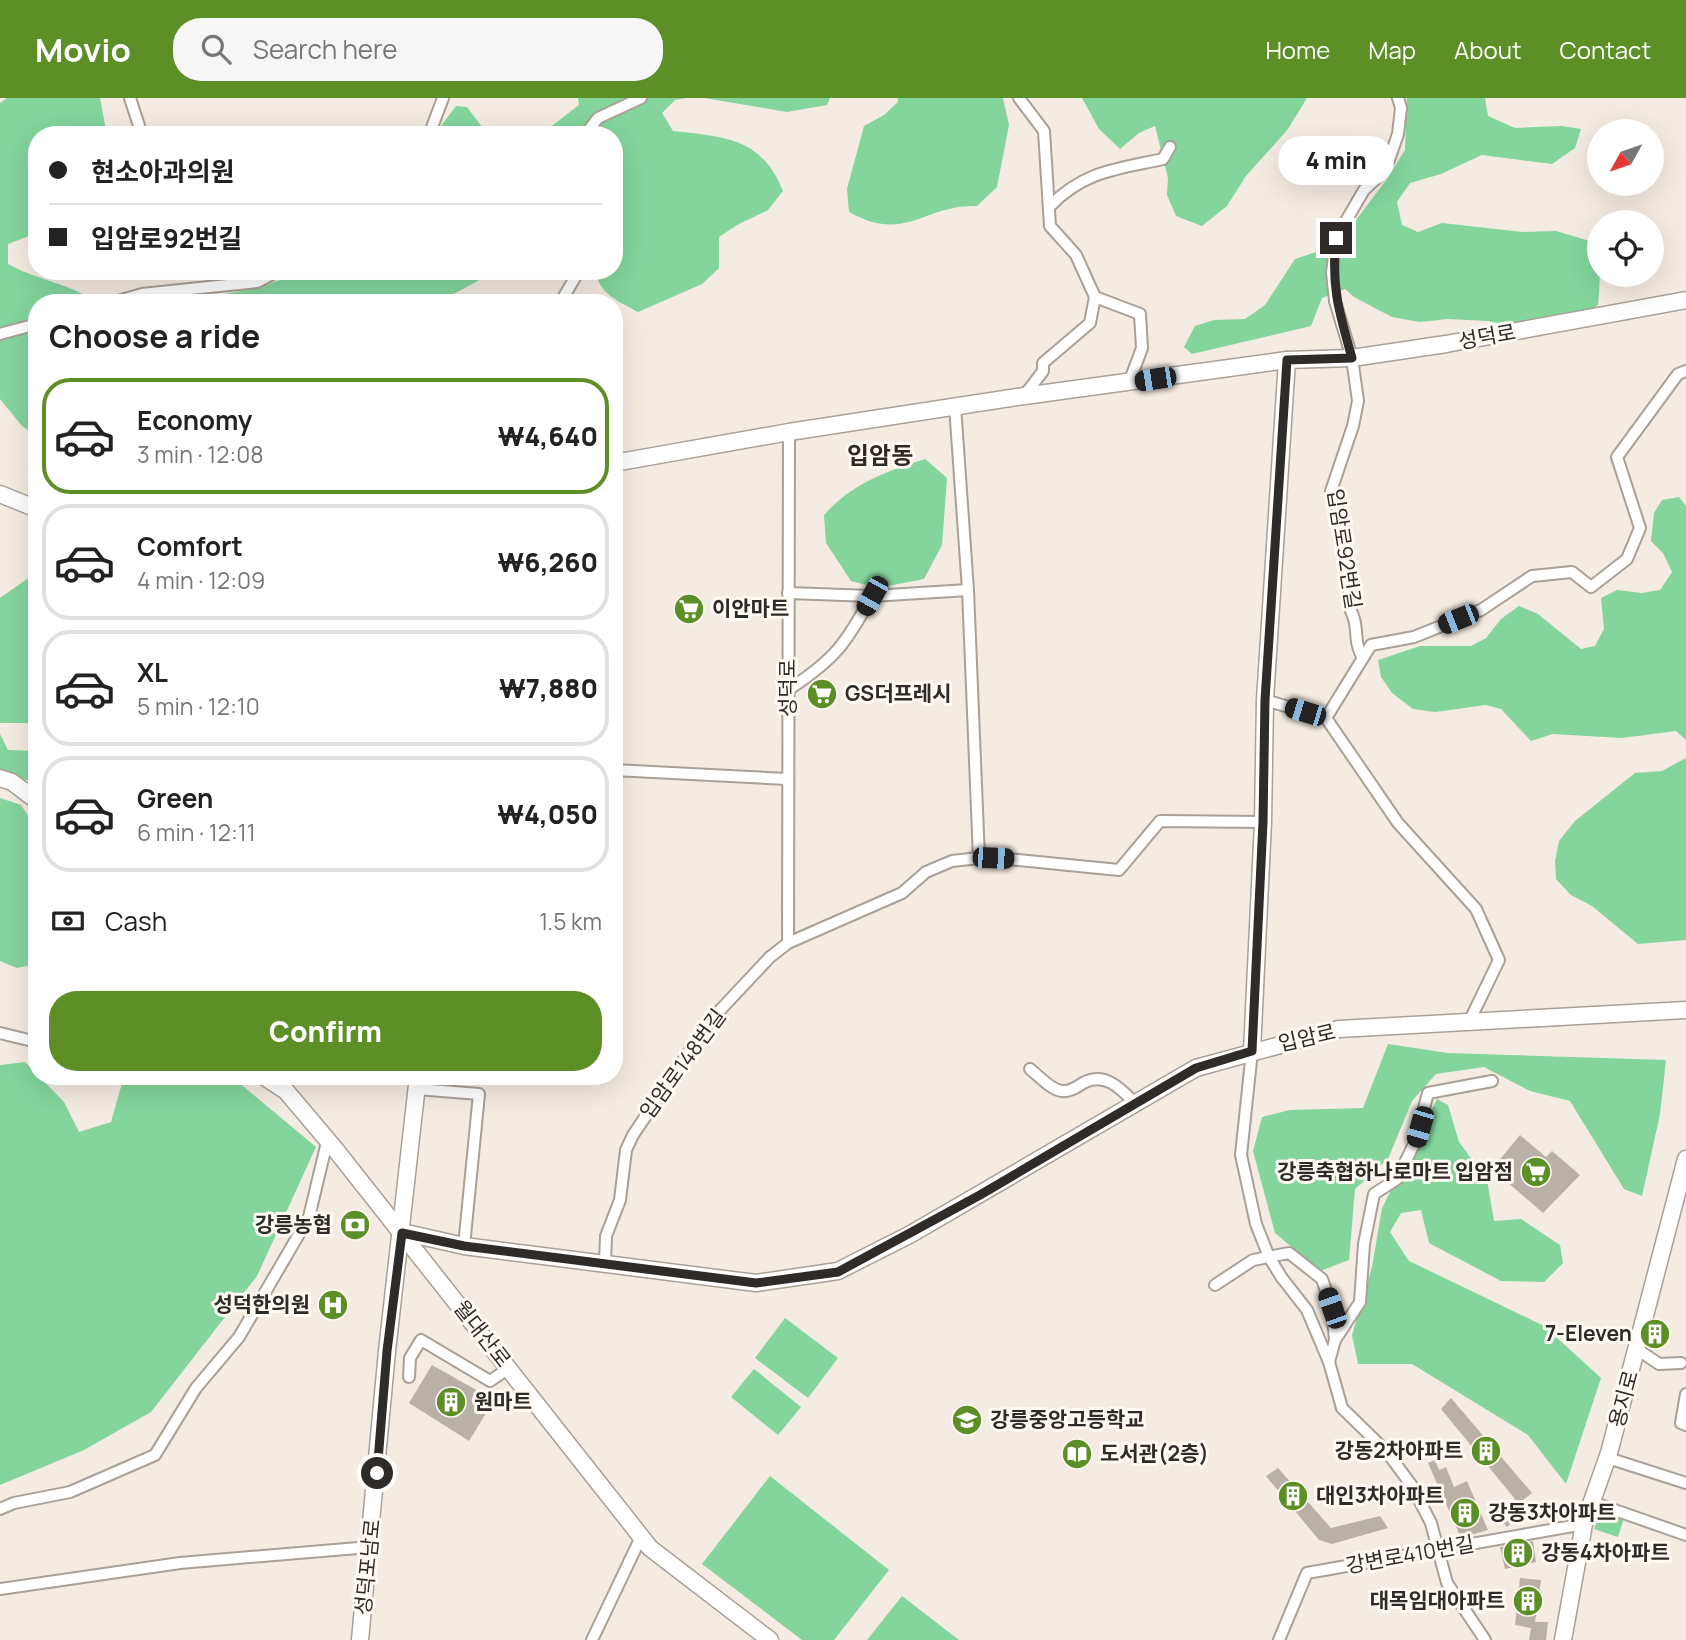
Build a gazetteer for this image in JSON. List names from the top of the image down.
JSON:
{
  "streets": {
    "street": [
      "성덕로",
      "입암로92번길",
      "입암로",
      "입암로148번길",
      "월대산로",
      "용지로",
      "강변로410번길",
      "성덕포남로"
    ]
  },
  "crossings": [
    ["성덕로", "입암로92번길"],
    ["성덕로", "입암로148번길"],
    ["입암로", "입암로148번길"],
    ["입암로", "월대산로"],
    ["입암로", "성덕포남로"],
    ["월대산로", "성덕포남로"],
    ["용지로", "강변로410번길"]
  ],
  "districts": ["입암동"],
  "places": {
    "supermarket": ["이안마트", "GS더프레시", "강릉축협하나로마트 입암점"],
    "bank": ["강릉농협"],
    "hospital": ["성덕한의원"],
    "building": [
      "7-Eleven",
      "원마트",
      "강동2차아파트",
      "대인3차아파트",
      "강동3차아파트",
      "강동4차아파트",
      "대목임대아파트"
    ],
    "school or university": ["강릉중앙고등학교"],
    "library": ["도서관(2층)"]
  },
  "north": "bottom left",
  "page": {
    "header": "Movio",
    "search": "Search here",
    "nav": [
      "Home",
      "Map",
      "About",
      "Contact"
    ],
    "banner": ["현소아과의원", "입암로92번길"],
    "bubble": "4 min",
    "heading": "Choose a ride",
    "list": [
      {
        "name": "Economy",
        "note": "3 min · 12:08",
        "value": "₩4,640"
      },
      {
        "name": "Comfort",
        "note": "4 min · 12:09",
        "value": "₩6,260"
      },
      {
        "name": "XL",
        "note": "5 min · 12:10",
        "value": "₩7,880"
      },
      {
        "name": "Green",
        "note": "6 min · 12:11",
        "value": "₩4,050"
      }
    ],
    "pay": ["Cash", "1.5 km"],
    "buttons": "Confirm"
  }
}
